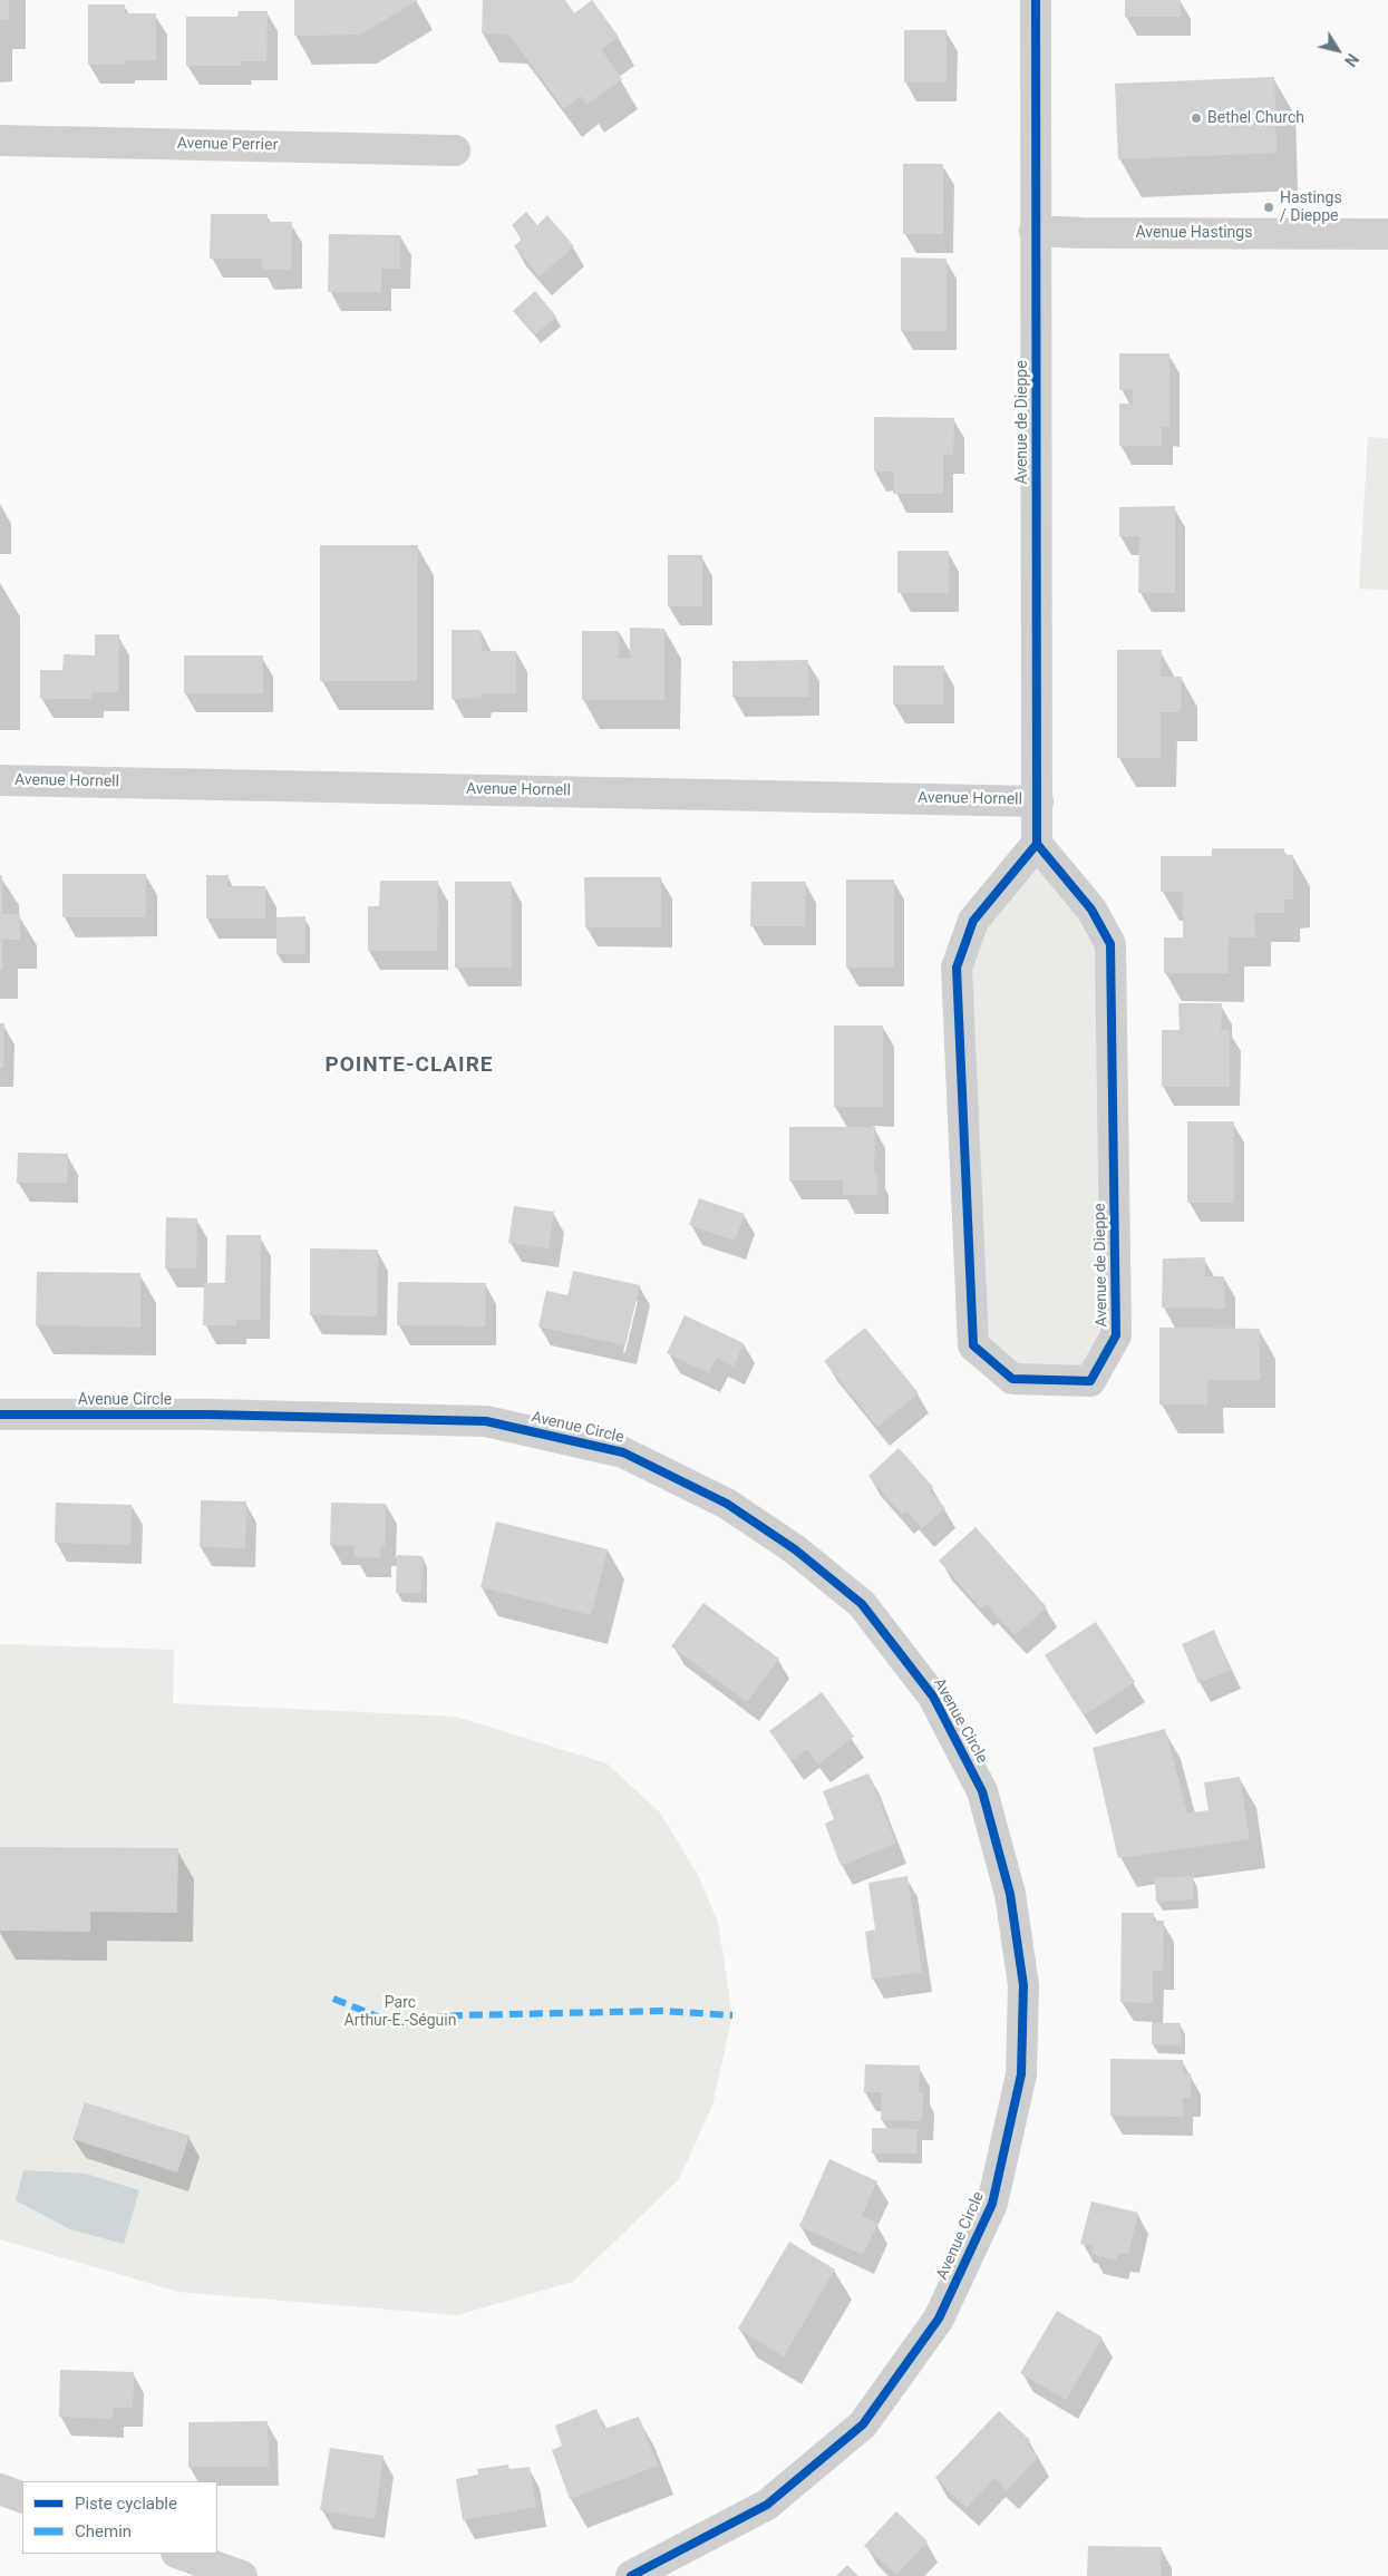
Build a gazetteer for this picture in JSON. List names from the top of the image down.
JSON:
{
  "streets": {
    "street": [
      "Avenue Perrier",
      "Avenue Hastings",
      "Avenue de Dieppe",
      "Avenue Hornell",
      "Avenue Circle"
    ]
  },
  "crossings": [
    ["Avenue Hastings", "Avenue de Dieppe"],
    ["Avenue de Dieppe", "Avenue Hornell"]
  ],
  "districts": ["POINTE-CLAIRE"],
  "parks": ["Parc Arthur-E.-Séguin"],
  "places": ["Bethel Church", "Hastings / Dieppe"],
  "legend": ["Piste cyclable", "Chemin"],
  "north": "bottom right"
}
